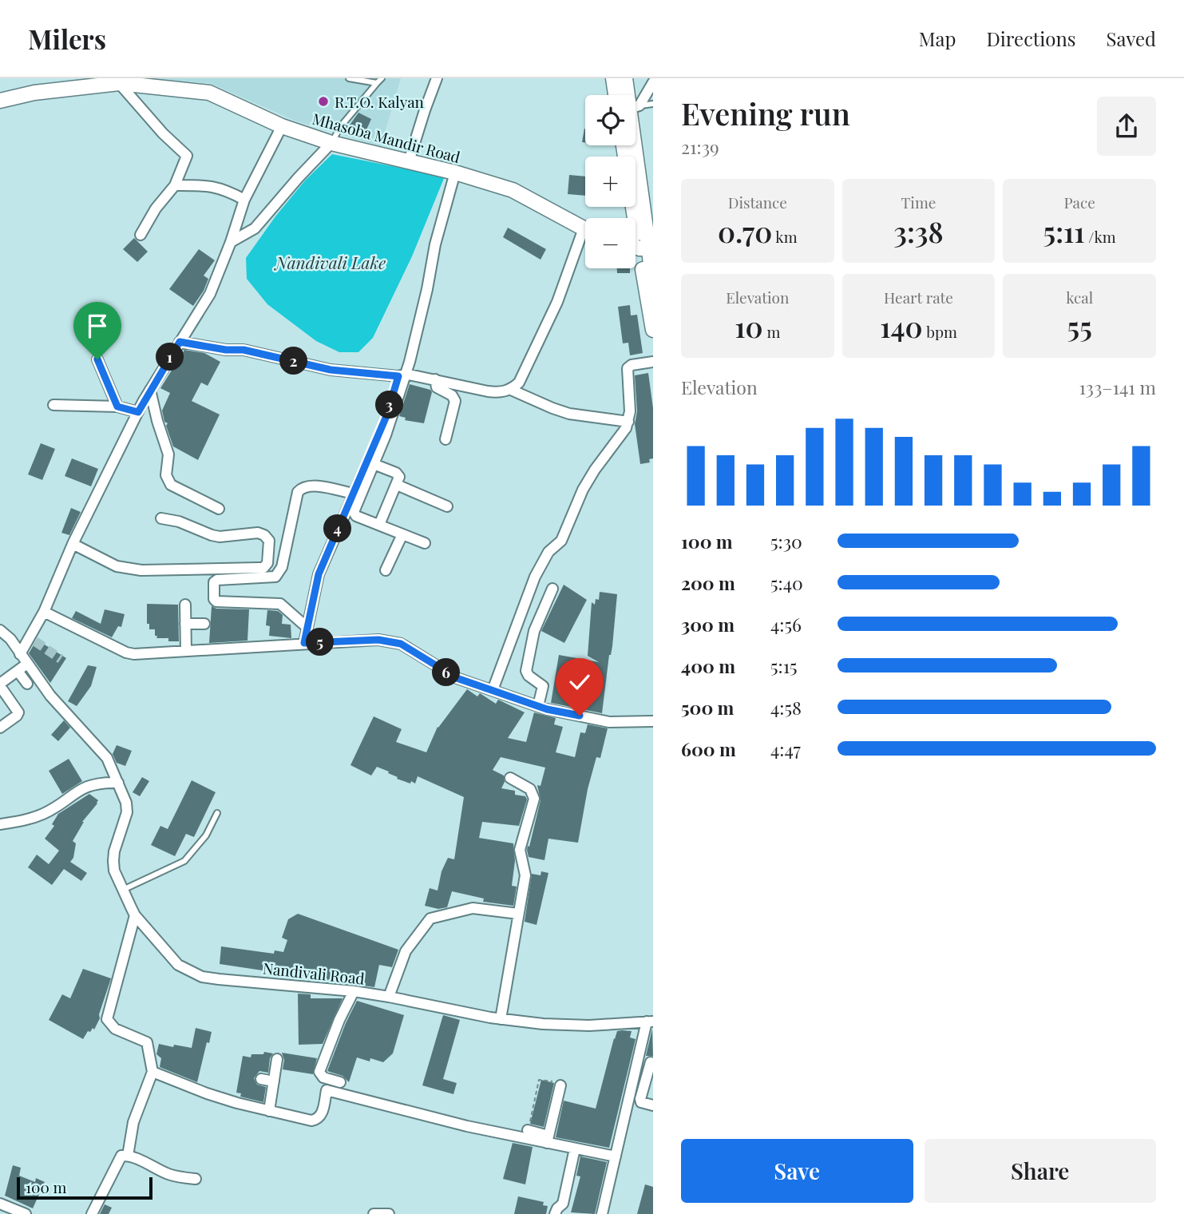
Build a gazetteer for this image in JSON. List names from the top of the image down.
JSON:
{
  "streets": {
    "street": ["Mhasoba Mandir Road", "Nandivali Road"]
  },
  "water": ["Nandivali Lake"],
  "places": ["R.T.O. Kalyan"],
  "scale_bar": "100 m",
  "page": {
    "header": "Milers",
    "nav": ["Map", "Directions", "Saved"],
    "heading": ["Evening run", "21:39"],
    "map_buttons": ["+", "−"],
    "stats": [
      ["Distance", "0.70 km"],
      ["Time", "3:38"],
      ["Pace", "5:11 /km"],
      ["Elevation", "10 m"],
      ["Heart rate", "140 bpm"],
      ["kcal", "55"]
    ],
    "pins": [
      "1",
      "2",
      "3",
      "4",
      "5",
      "6"
    ],
    "chart": ["Elevation", "133–141 m"],
    "list": [
      {
        "name": "100 m",
        "note": "5:30"
      },
      {
        "name": "200 m",
        "note": "5:40"
      },
      {
        "name": "300 m",
        "note": "4:56"
      },
      {
        "name": "400 m",
        "note": "5:15"
      },
      {
        "name": "500 m",
        "note": "4:58"
      },
      {
        "name": "600 m",
        "note": "4:47"
      }
    ],
    "buttons": ["Save", "Share"],
    "scale": "100 m"
  }
}
